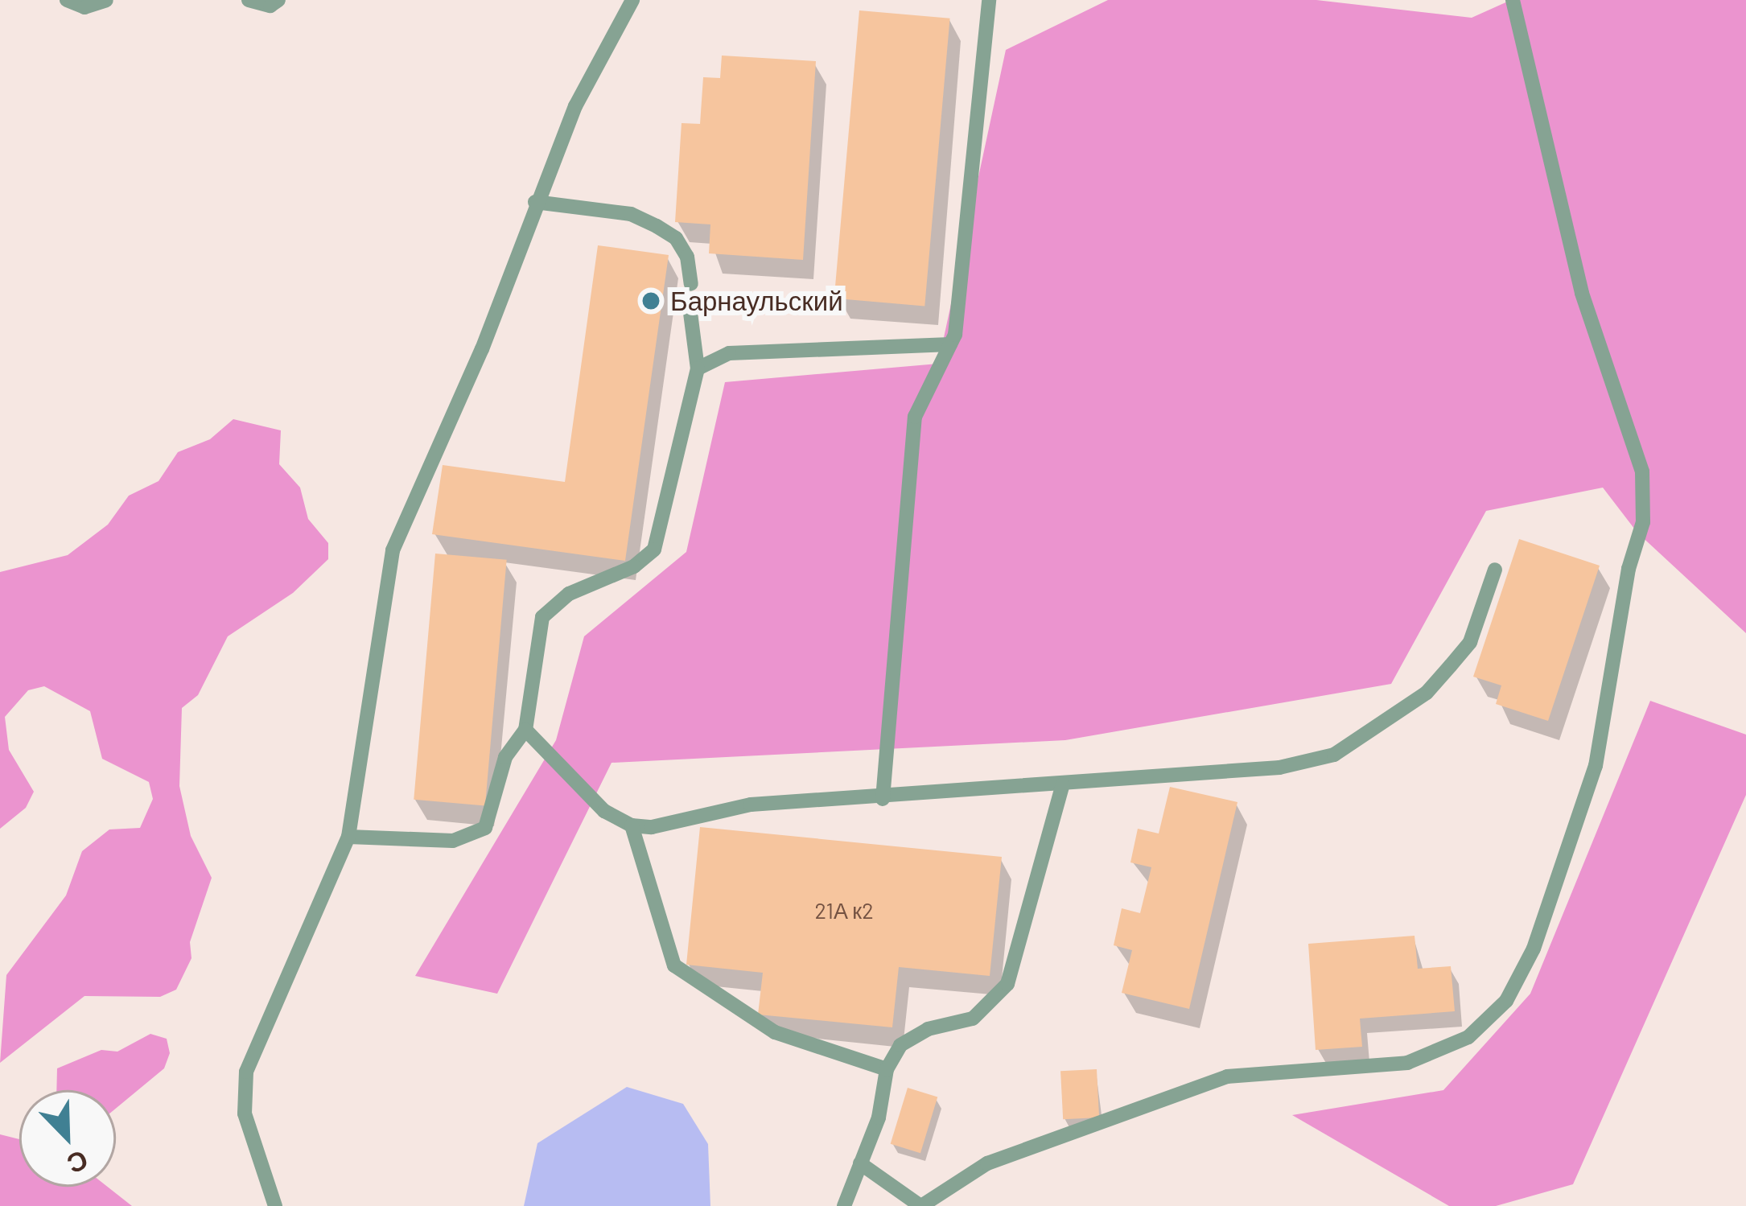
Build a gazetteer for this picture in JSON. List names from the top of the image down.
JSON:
{
  "places": ["Барнаульский"],
  "house_numbers": ["21А к2"],
  "north": "bottom right"
}
